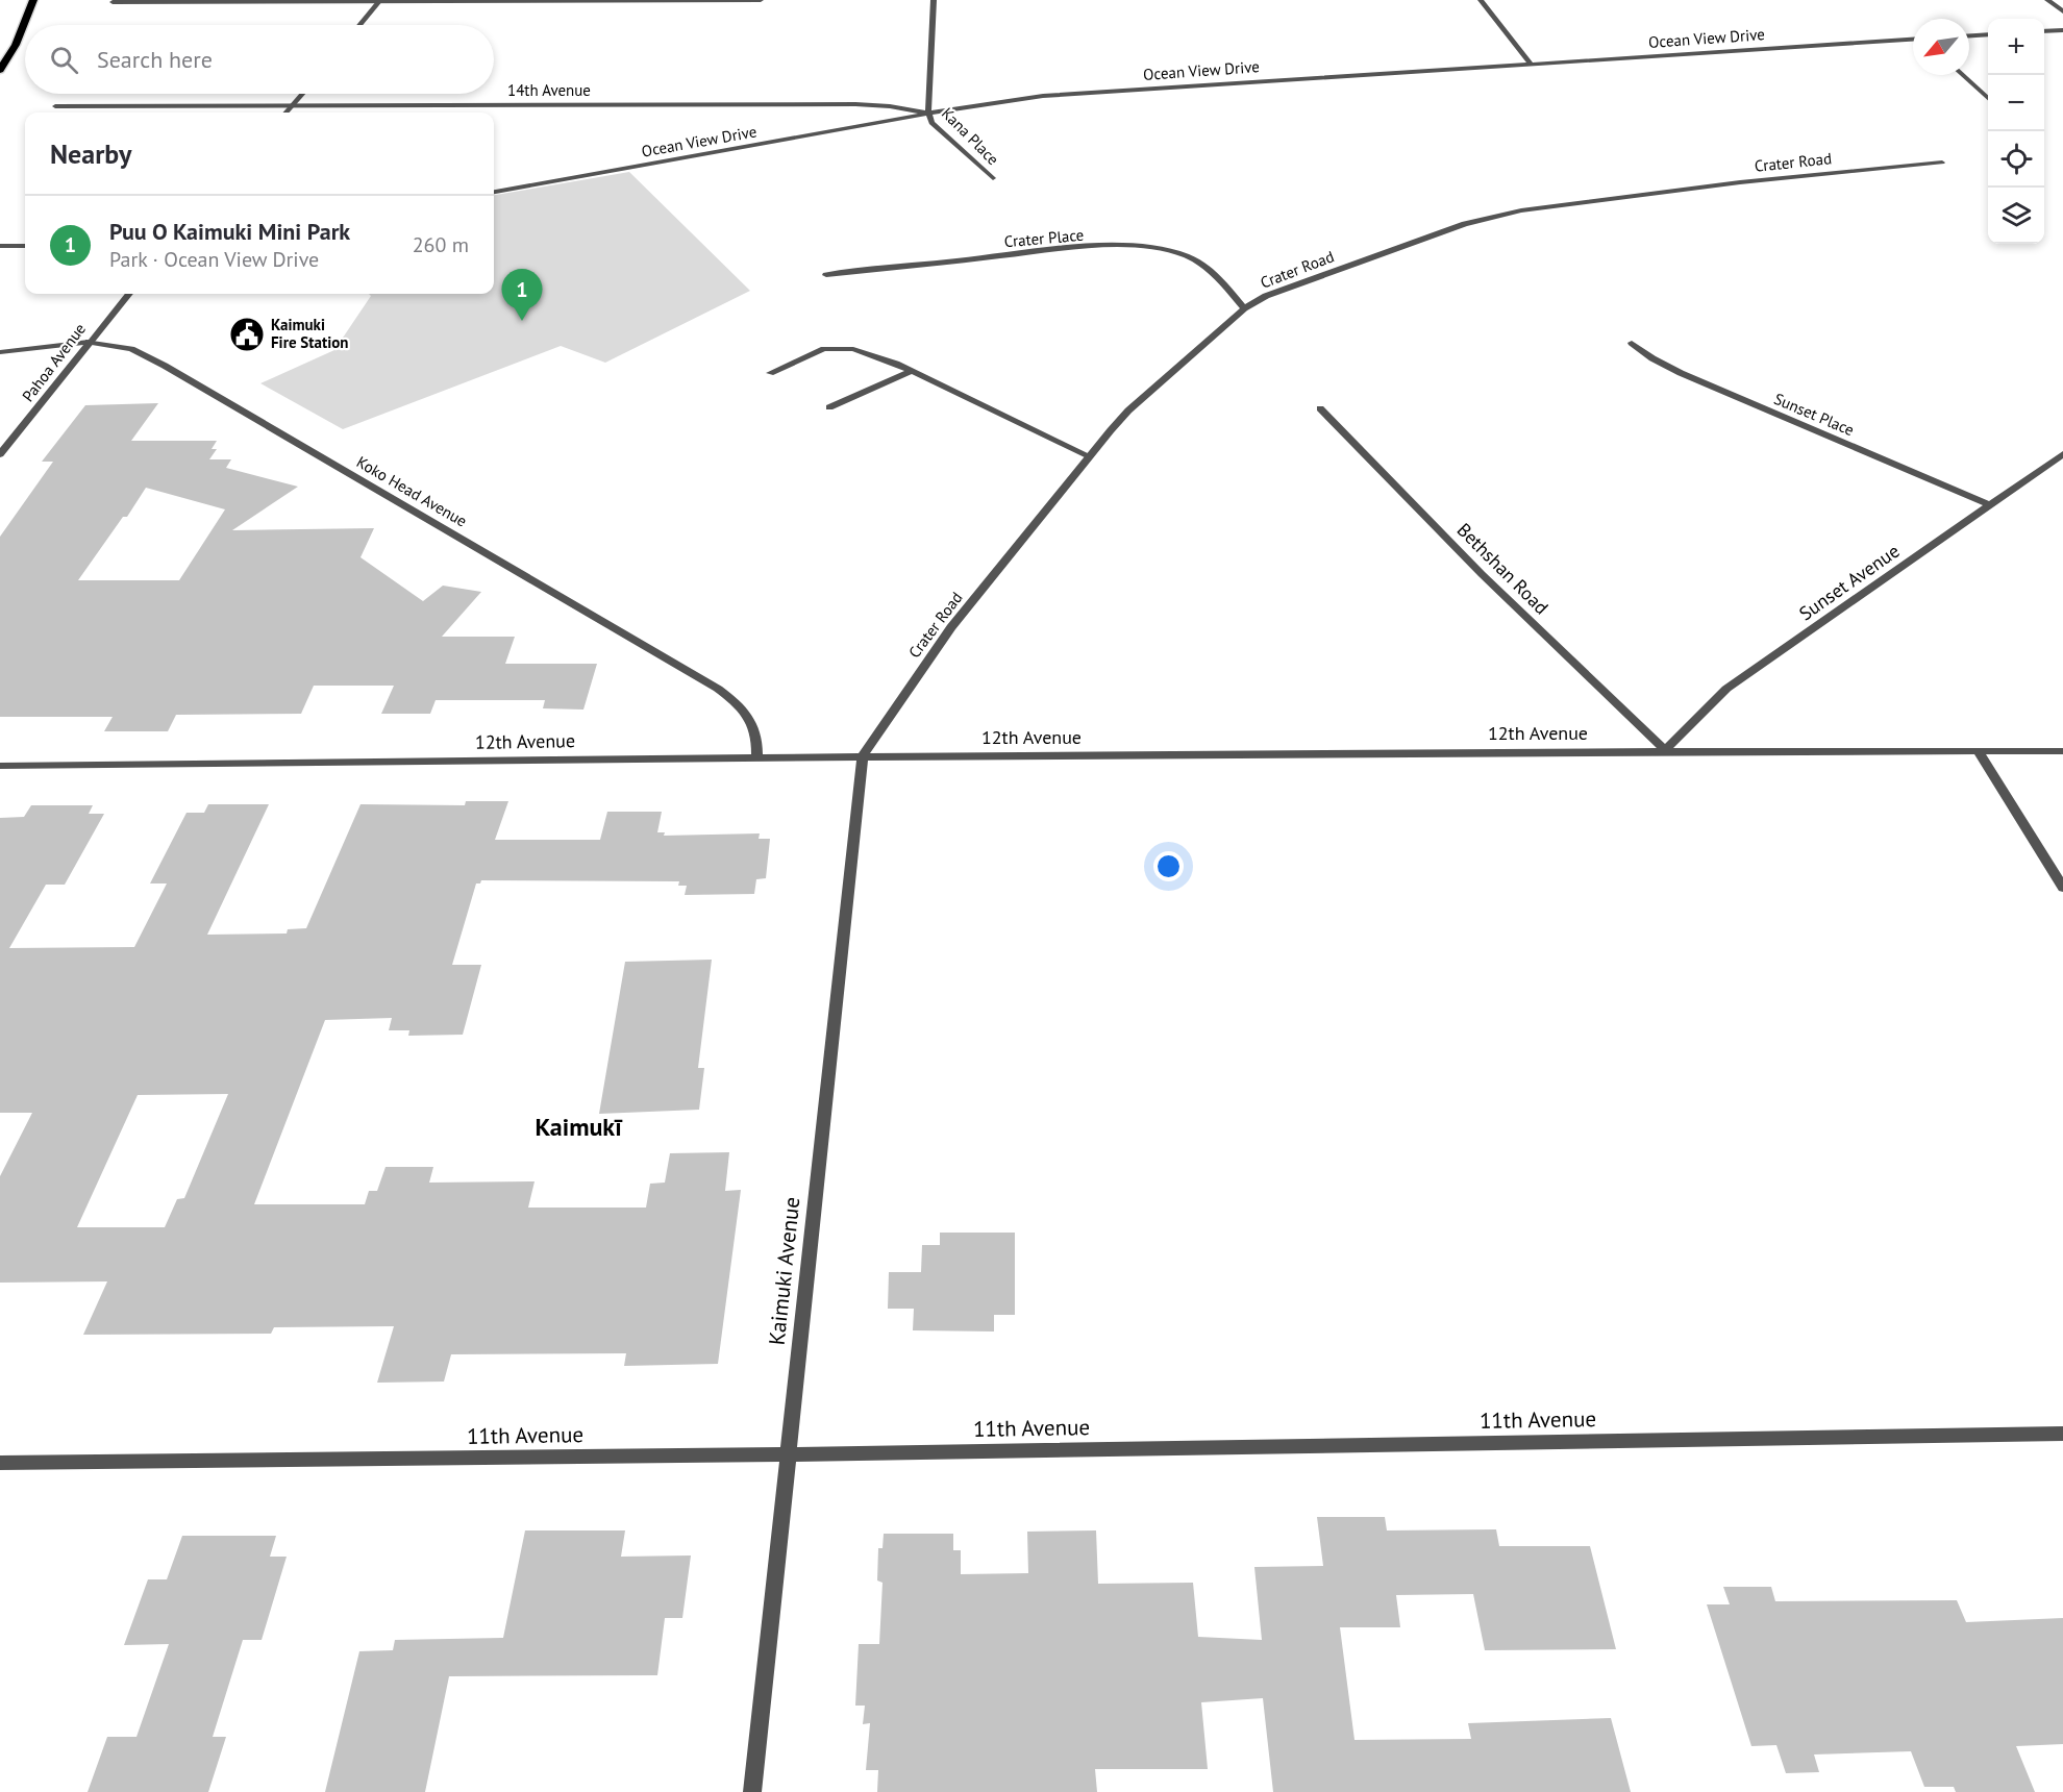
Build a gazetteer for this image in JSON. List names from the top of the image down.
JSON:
{
  "streets": {
    "street": [
      "Ocean View Drive",
      "14th Avenue",
      "Kana Place",
      "Crater Road",
      "Crater Place",
      "Pahoa Avenue",
      "Sunset Place",
      "Koko Head Avenue",
      "Bethshan Road",
      "Sunset Avenue",
      "12th Avenue",
      "Kaimuki Avenue",
      "11th Avenue"
    ]
  },
  "crossings": [
    ["Ocean View Drive", "14th Avenue"],
    ["Ocean View Drive", "Kana Place"],
    ["14th Avenue", "Kana Place"],
    ["Crater Road", "Crater Place"],
    ["Crater Road", "12th Avenue"],
    ["Crater Road", "Kaimuki Avenue"],
    ["Pahoa Avenue", "Koko Head Avenue"],
    ["Sunset Place", "Sunset Avenue"],
    ["Koko Head Avenue", "12th Avenue"],
    ["Bethshan Road", "Sunset Avenue"],
    ["Bethshan Road", "12th Avenue"],
    ["Sunset Avenue", "12th Avenue"],
    ["12th Avenue", "Kaimuki Avenue"],
    ["Kaimuki Avenue", "11th Avenue"]
  ],
  "districts": ["Kaimukī"],
  "places": {
    "public building": ["Kaimuki Fire Station"]
  },
  "north": "bottom left",
  "page": {
    "map_buttons": ["+", "−"],
    "search": "Search here",
    "heading": "Nearby",
    "list": [
      {
        "mark": "1",
        "name": "Puu O Kaimuki Mini Park",
        "note": "Park · Ocean View Drive",
        "value": "260 m"
      }
    ],
    "pins": "1"
  }
}
